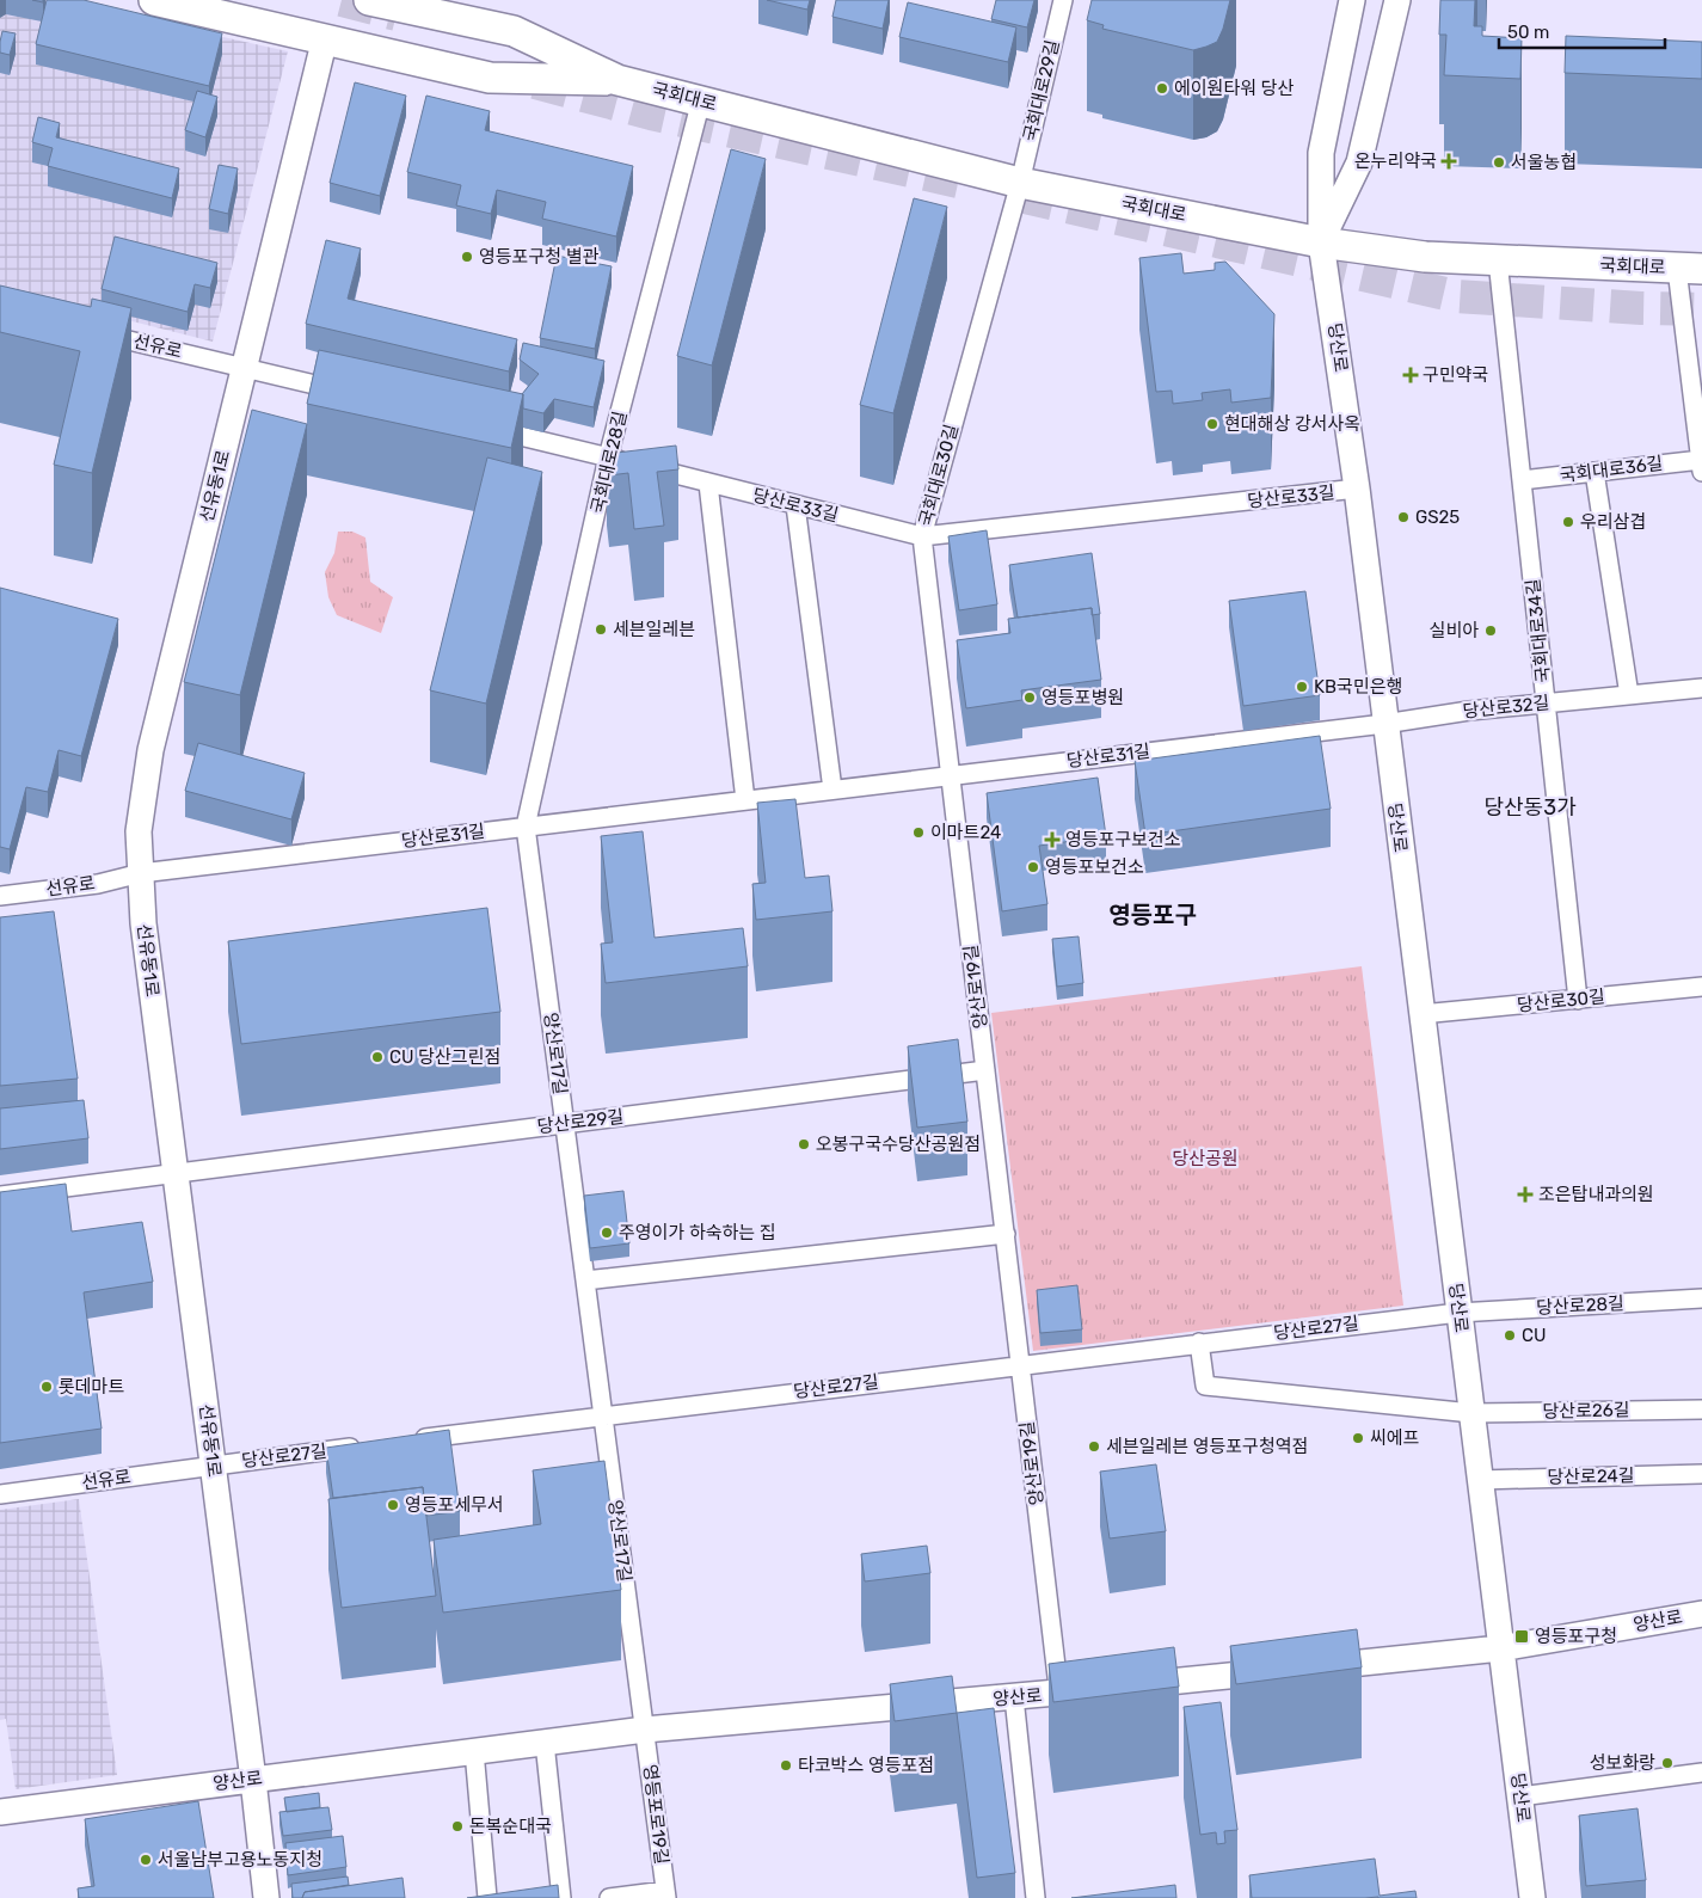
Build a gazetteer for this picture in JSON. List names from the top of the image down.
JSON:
{
  "streets": {
    "main road": ["국회대로"],
    "street": [
      "국회대로29길",
      "선유로",
      "당산로",
      "국회대로28길",
      "국회대로36길",
      "국회대로30길",
      "선유동1로",
      "당산로33길",
      "국회대로34길",
      "당산로32길",
      "당산로31길",
      "양산로19길",
      "당산로30길",
      "양산로17길",
      "당산로29길",
      "당산로28길",
      "당산로27길",
      "당산로26길",
      "당산로24길",
      "양산로",
      "영등포로19길"
    ]
  },
  "crossings": [
    ["국회대로29길", "국회대로"],
    ["국회대로29길", "국회대로30길"],
    ["국회대로", "당산로"],
    ["국회대로", "국회대로28길"],
    ["국회대로", "국회대로36길"],
    ["국회대로", "국회대로30길"],
    ["국회대로", "선유동1로"],
    ["국회대로", "국회대로34길"],
    ["선유로", "선유동1로"],
    ["선유로", "당산로31길"],
    ["선유로", "당산로27길"],
    ["당산로", "당산로33길"],
    ["당산로", "당산로32길"],
    ["당산로", "당산로31길"],
    ["당산로", "당산로30길"],
    ["당산로", "당산로28길"],
    ["당산로", "당산로27길"],
    ["당산로", "당산로26길"],
    ["당산로", "당산로24길"],
    ["당산로", "양산로"],
    ["국회대로28길", "당산로33길"],
    ["국회대로28길", "당산로31길"],
    ["국회대로28길", "양산로17길"],
    ["국회대로36길", "국회대로34길"],
    ["국회대로30길", "당산로33길"],
    ["국회대로30길", "당산로31길"],
    ["국회대로30길", "양산로19길"],
    ["선유동1로", "당산로31길"],
    ["선유동1로", "당산로29길"],
    ["선유동1로", "당산로27길"],
    ["선유동1로", "양산로"],
    ["국회대로34길", "당산로32길"],
    ["국회대로34길", "당산로30길"],
    ["당산로32길", "당산로31길"],
    ["당산로31길", "양산로19길"],
    ["당산로31길", "양산로17길"],
    ["양산로19길", "당산로29길"],
    ["양산로19길", "당산로27길"],
    ["양산로19길", "양산로"],
    ["양산로17길", "당산로29길"],
    ["양산로17길", "당산로27길"],
    ["양산로17길", "양산로"],
    ["양산로17길", "영등포로19길"],
    ["당산로28길", "당산로27길"],
    ["양산로", "영등포로19길"]
  ],
  "districts": ["당산동3가", "영등포구"],
  "parks": ["당산공원"],
  "places": {
    "other": [
      "에이원타워 당산",
      "서울농협",
      "영등포구청 별관",
      "현대해상 강서사옥",
      "GS25",
      "우리삼겹",
      "세븐일레븐",
      "실비아",
      "KB국민은행",
      "영등포병원",
      "이마트24",
      "영등포보건소",
      "CU 당산그린점",
      "오봉구국수당산공원점",
      "주영이가 하숙하는 집",
      "CU",
      "롯데마트",
      "씨에프",
      "세븐일레븐 영등포구청역점",
      "영등포세무서",
      "성보화랑",
      "타코박스 영등포점",
      "돈복순대국",
      "서울남부고용노동지청"
    ],
    "health": [
      "온누리약국",
      "구민약국",
      "영등포구보건소",
      "조은탑내과의원"
    ],
    "transit": ["영등포구청"]
  },
  "scale_bar": "50 m"
}
